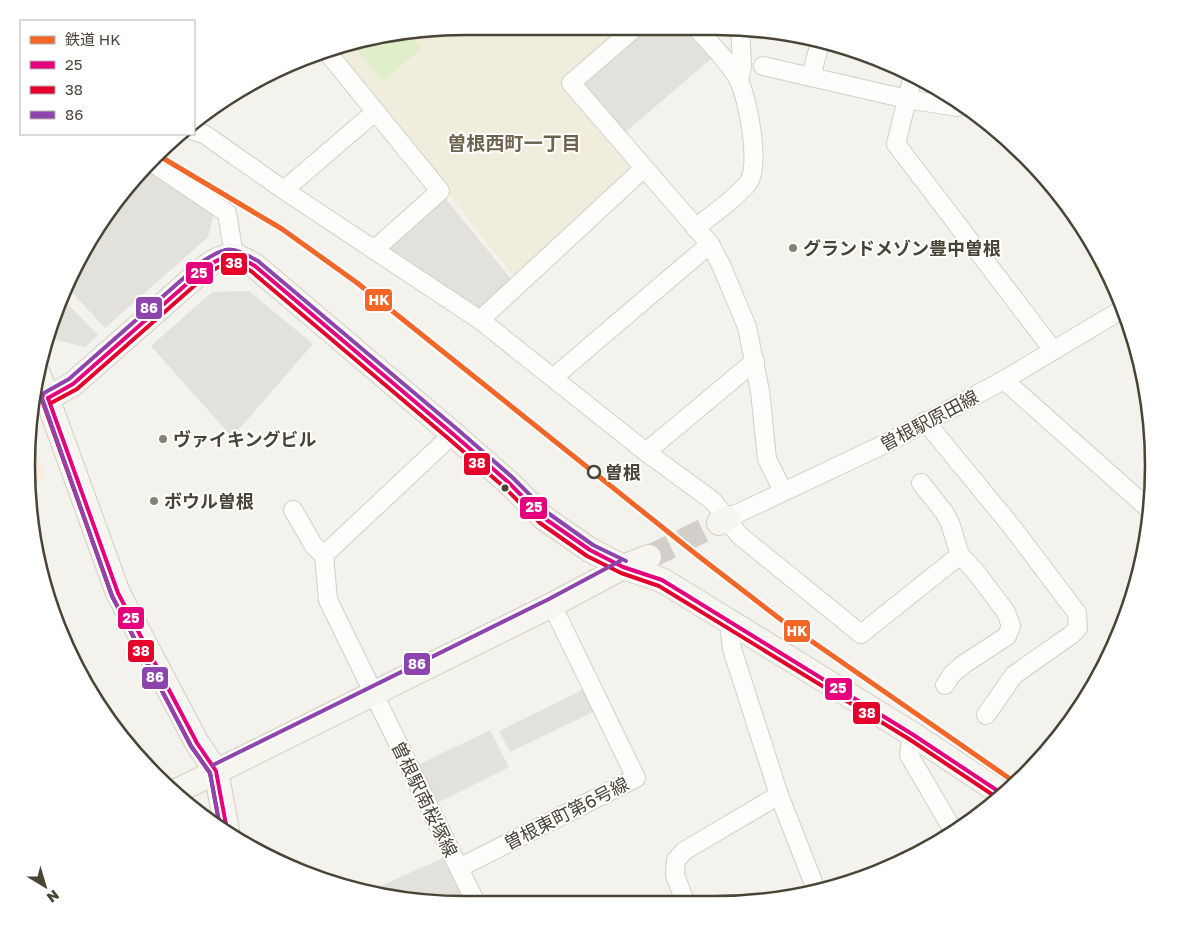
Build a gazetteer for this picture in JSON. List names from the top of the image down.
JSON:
{
  "streets": {
    "street": ["曽根駅原田線", "曽根駅南桜塚線", "曽根東町第6号線"]
  },
  "crossings": [
    ["曽根駅南桜塚線", "曽根東町第6号線"]
  ],
  "districts": ["曽根西町一丁目"],
  "places": [
    "グランドメゾン豊中曽根",
    "ヴァイキングビル",
    "曽根",
    "ボウル曽根"
  ],
  "lines": [
    "rail line HK",
    "transit line 86",
    "transit line 25",
    "transit line 38"
  ],
  "legend": [
    "鉄道 HK",
    "25",
    "38",
    "86"
  ],
  "north": "bottom right"
}
